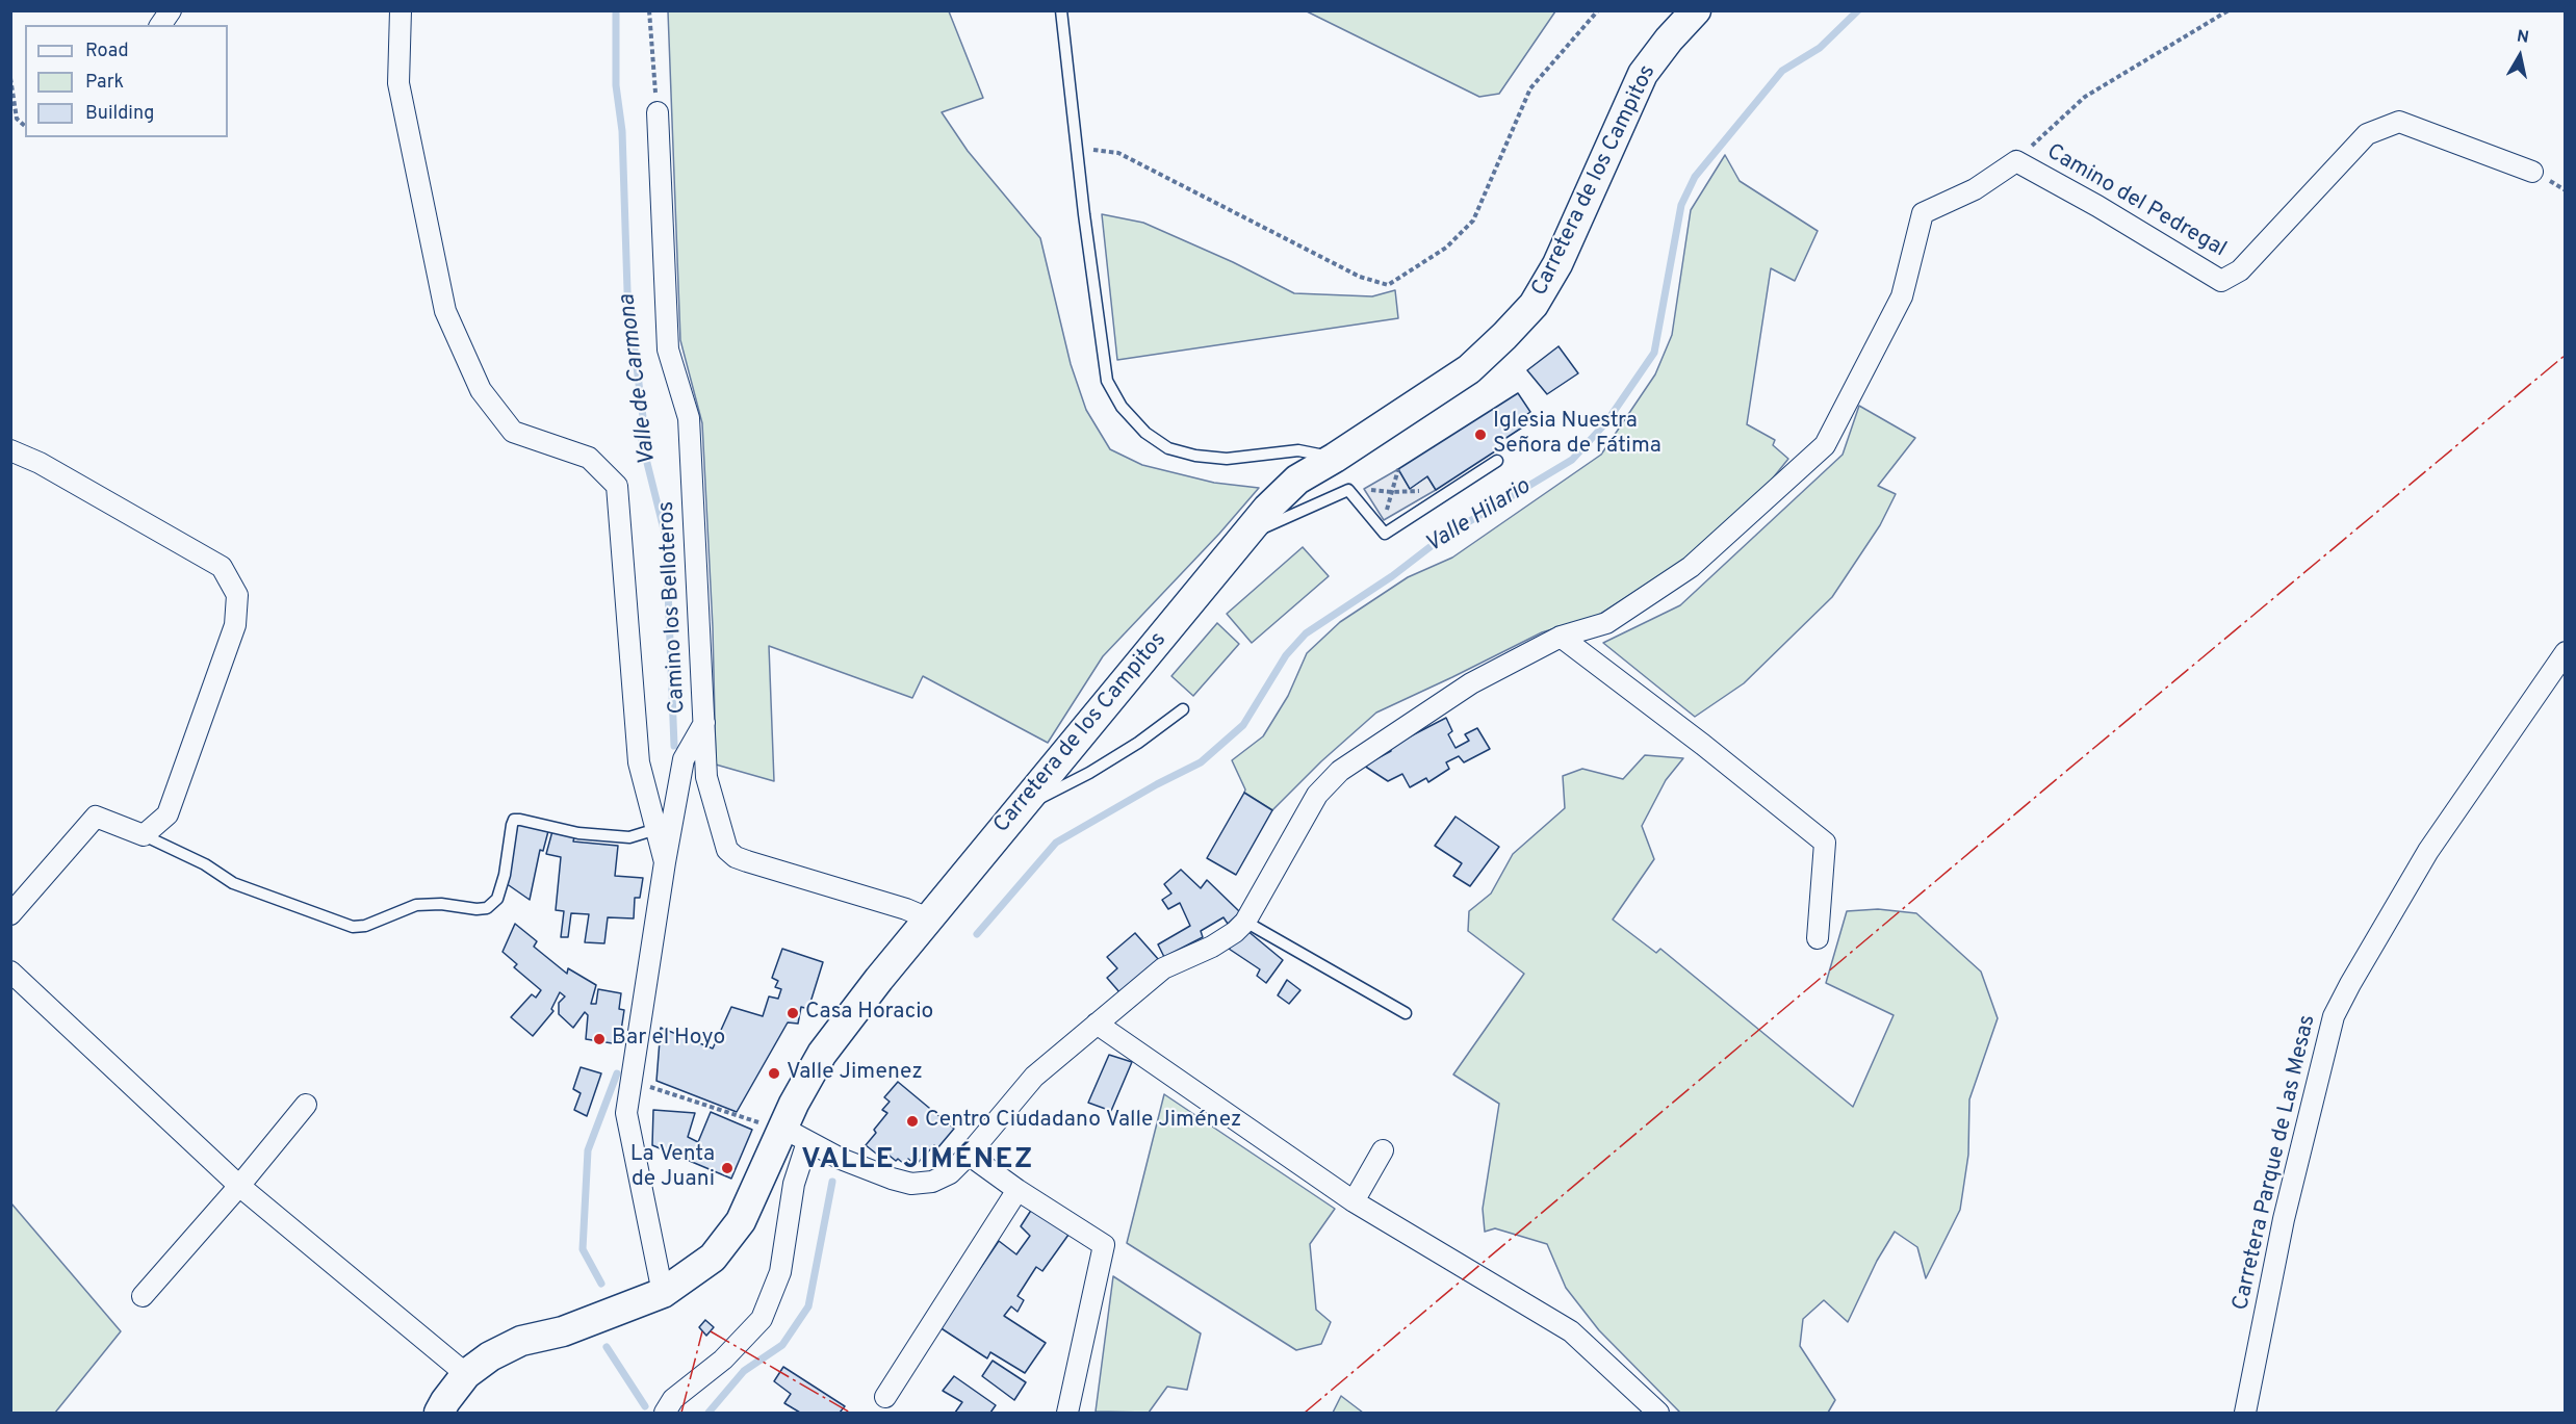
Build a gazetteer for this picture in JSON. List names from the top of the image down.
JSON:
{
  "streets": {
    "main road": ["Carretera de los Campitos"],
    "street": ["Camino del Pedregal", "Camino los Belloteros", "Carretera Parque de Las Mesas"]
  },
  "crossings": [
    ["Carretera de los Campitos", "Camino del Pedregal"],
    ["Carretera de los Campitos", "Camino los Belloteros"]
  ],
  "districts": ["VALLE JIMÉNEZ"],
  "water": ["Valle de Carmona", "Valle Hilario"],
  "places": [
    "Iglesia Nuestra Señora de Fátima",
    "Casa Horacio",
    "Bar el Hoyo",
    "Valle Jimenez",
    "Centro Ciudadano Valle Jiménez",
    "La Venta de Juani"
  ],
  "legend": ["Road", "Park", "Building"],
  "north": "top"
}
